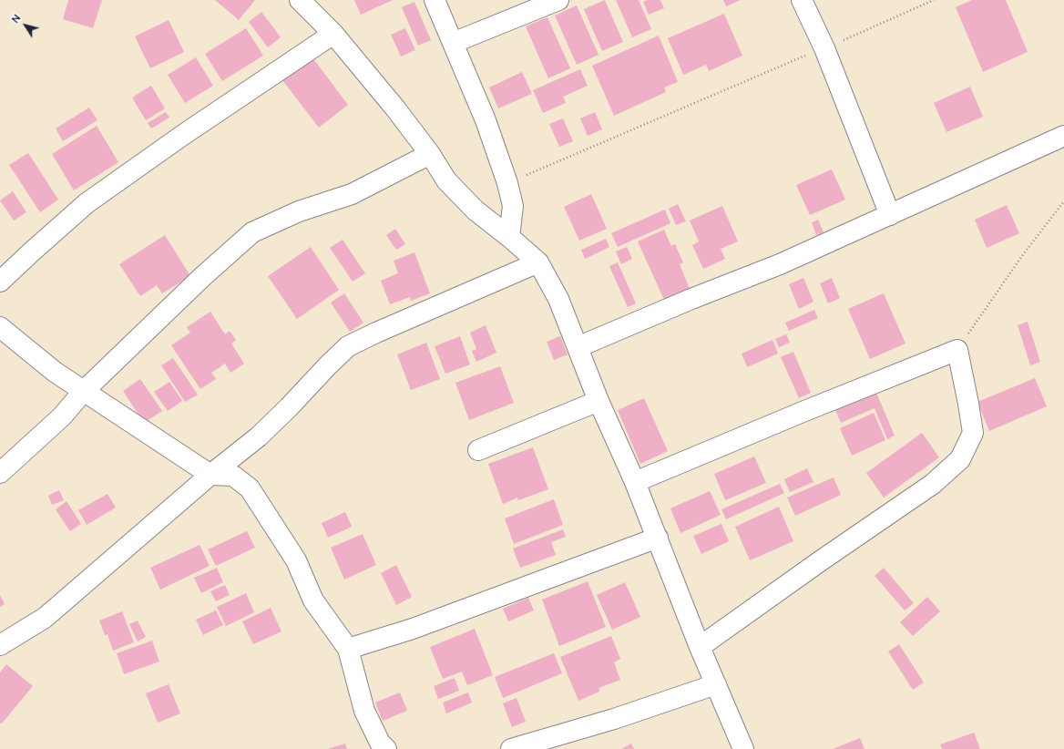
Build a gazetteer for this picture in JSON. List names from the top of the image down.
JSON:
{
  "north": "top left"
}
